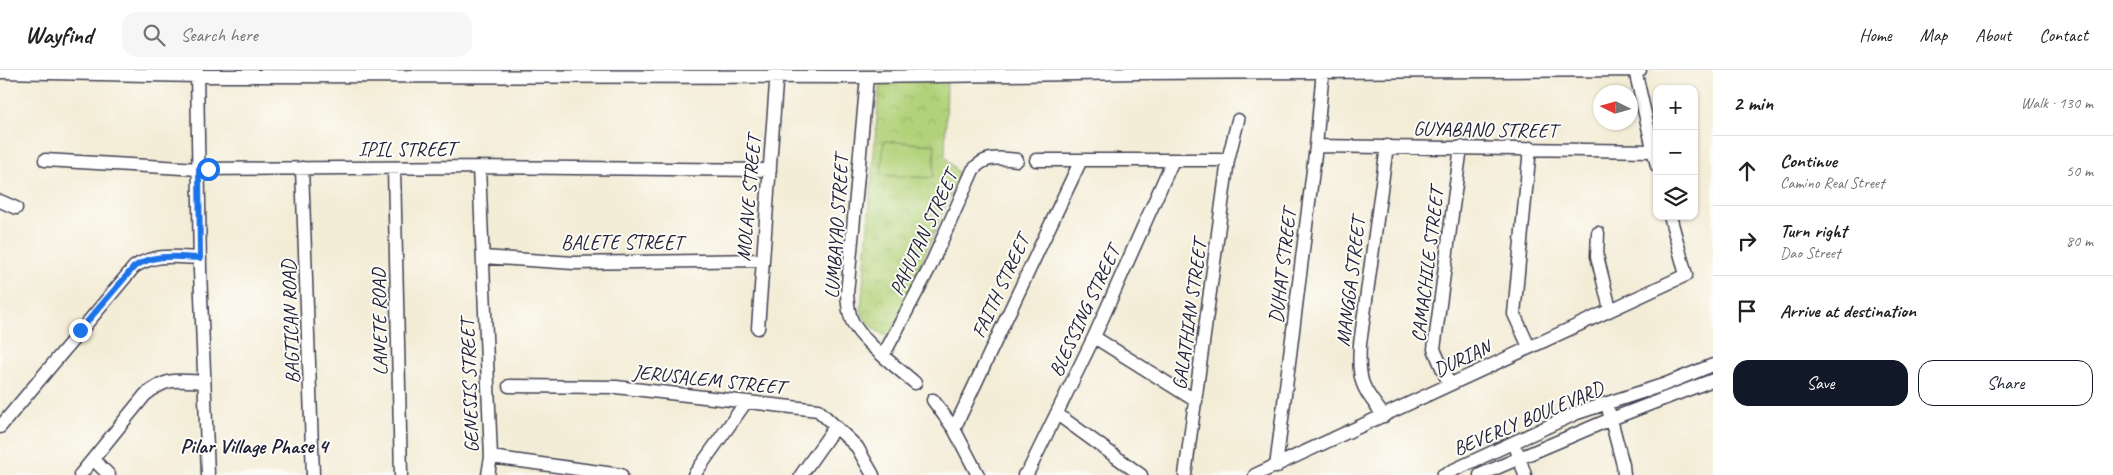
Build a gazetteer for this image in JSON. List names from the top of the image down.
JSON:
{
  "streets": {
    "street": [
      "GUYABANO STREET",
      "IPIL STREET",
      "MOLAVE STREET",
      "LUMBAYAO STREET",
      "PAHUTAN STREET",
      "BALETE STREET",
      "CAMACHILE STREET",
      "DUHAT STREET",
      "MANGGA STREET",
      "FAITH STREET",
      "BLESSING STREET",
      "GALATHIAN STREET",
      "BAGTICAN ROAD",
      "LANETE ROAD",
      "DURIAN",
      "JERUSALEM STREET",
      "GENESIS STREET",
      "BEVERLY BOULEVARD"
    ]
  },
  "crossings": [
    ["GUYABANO STREET", "CAMACHILE STREET"],
    ["GUYABANO STREET", "DUHAT STREET"],
    ["GUYABANO STREET", "MANGGA STREET"],
    ["IPIL STREET", "MOLAVE STREET"],
    ["IPIL STREET", "BAGTICAN ROAD"],
    ["IPIL STREET", "LANETE ROAD"],
    ["IPIL STREET", "GENESIS STREET"],
    ["MOLAVE STREET", "BALETE STREET"],
    ["LUMBAYAO STREET", "PAHUTAN STREET"],
    ["BALETE STREET", "GENESIS STREET"],
    ["CAMACHILE STREET", "DURIAN"],
    ["DUHAT STREET", "DURIAN"],
    ["MANGGA STREET", "DURIAN"]
  ],
  "districts": ["Pilar Village Phase 4"],
  "north": "left",
  "page": {
    "header": "Wayfind",
    "search": "Search here",
    "nav": [
      "Home",
      "Map",
      "About",
      "Contact"
    ],
    "heading": ["2 min", "Walk · 130 m"],
    "map_buttons": ["+", "−"],
    "list": [
      ["Continue", "Camino Real Street", "50 m"],
      ["Turn right", "Dao Street", "80 m"],
      "Arrive at destination"
    ],
    "buttons": ["Save", "Share"]
  }
}
